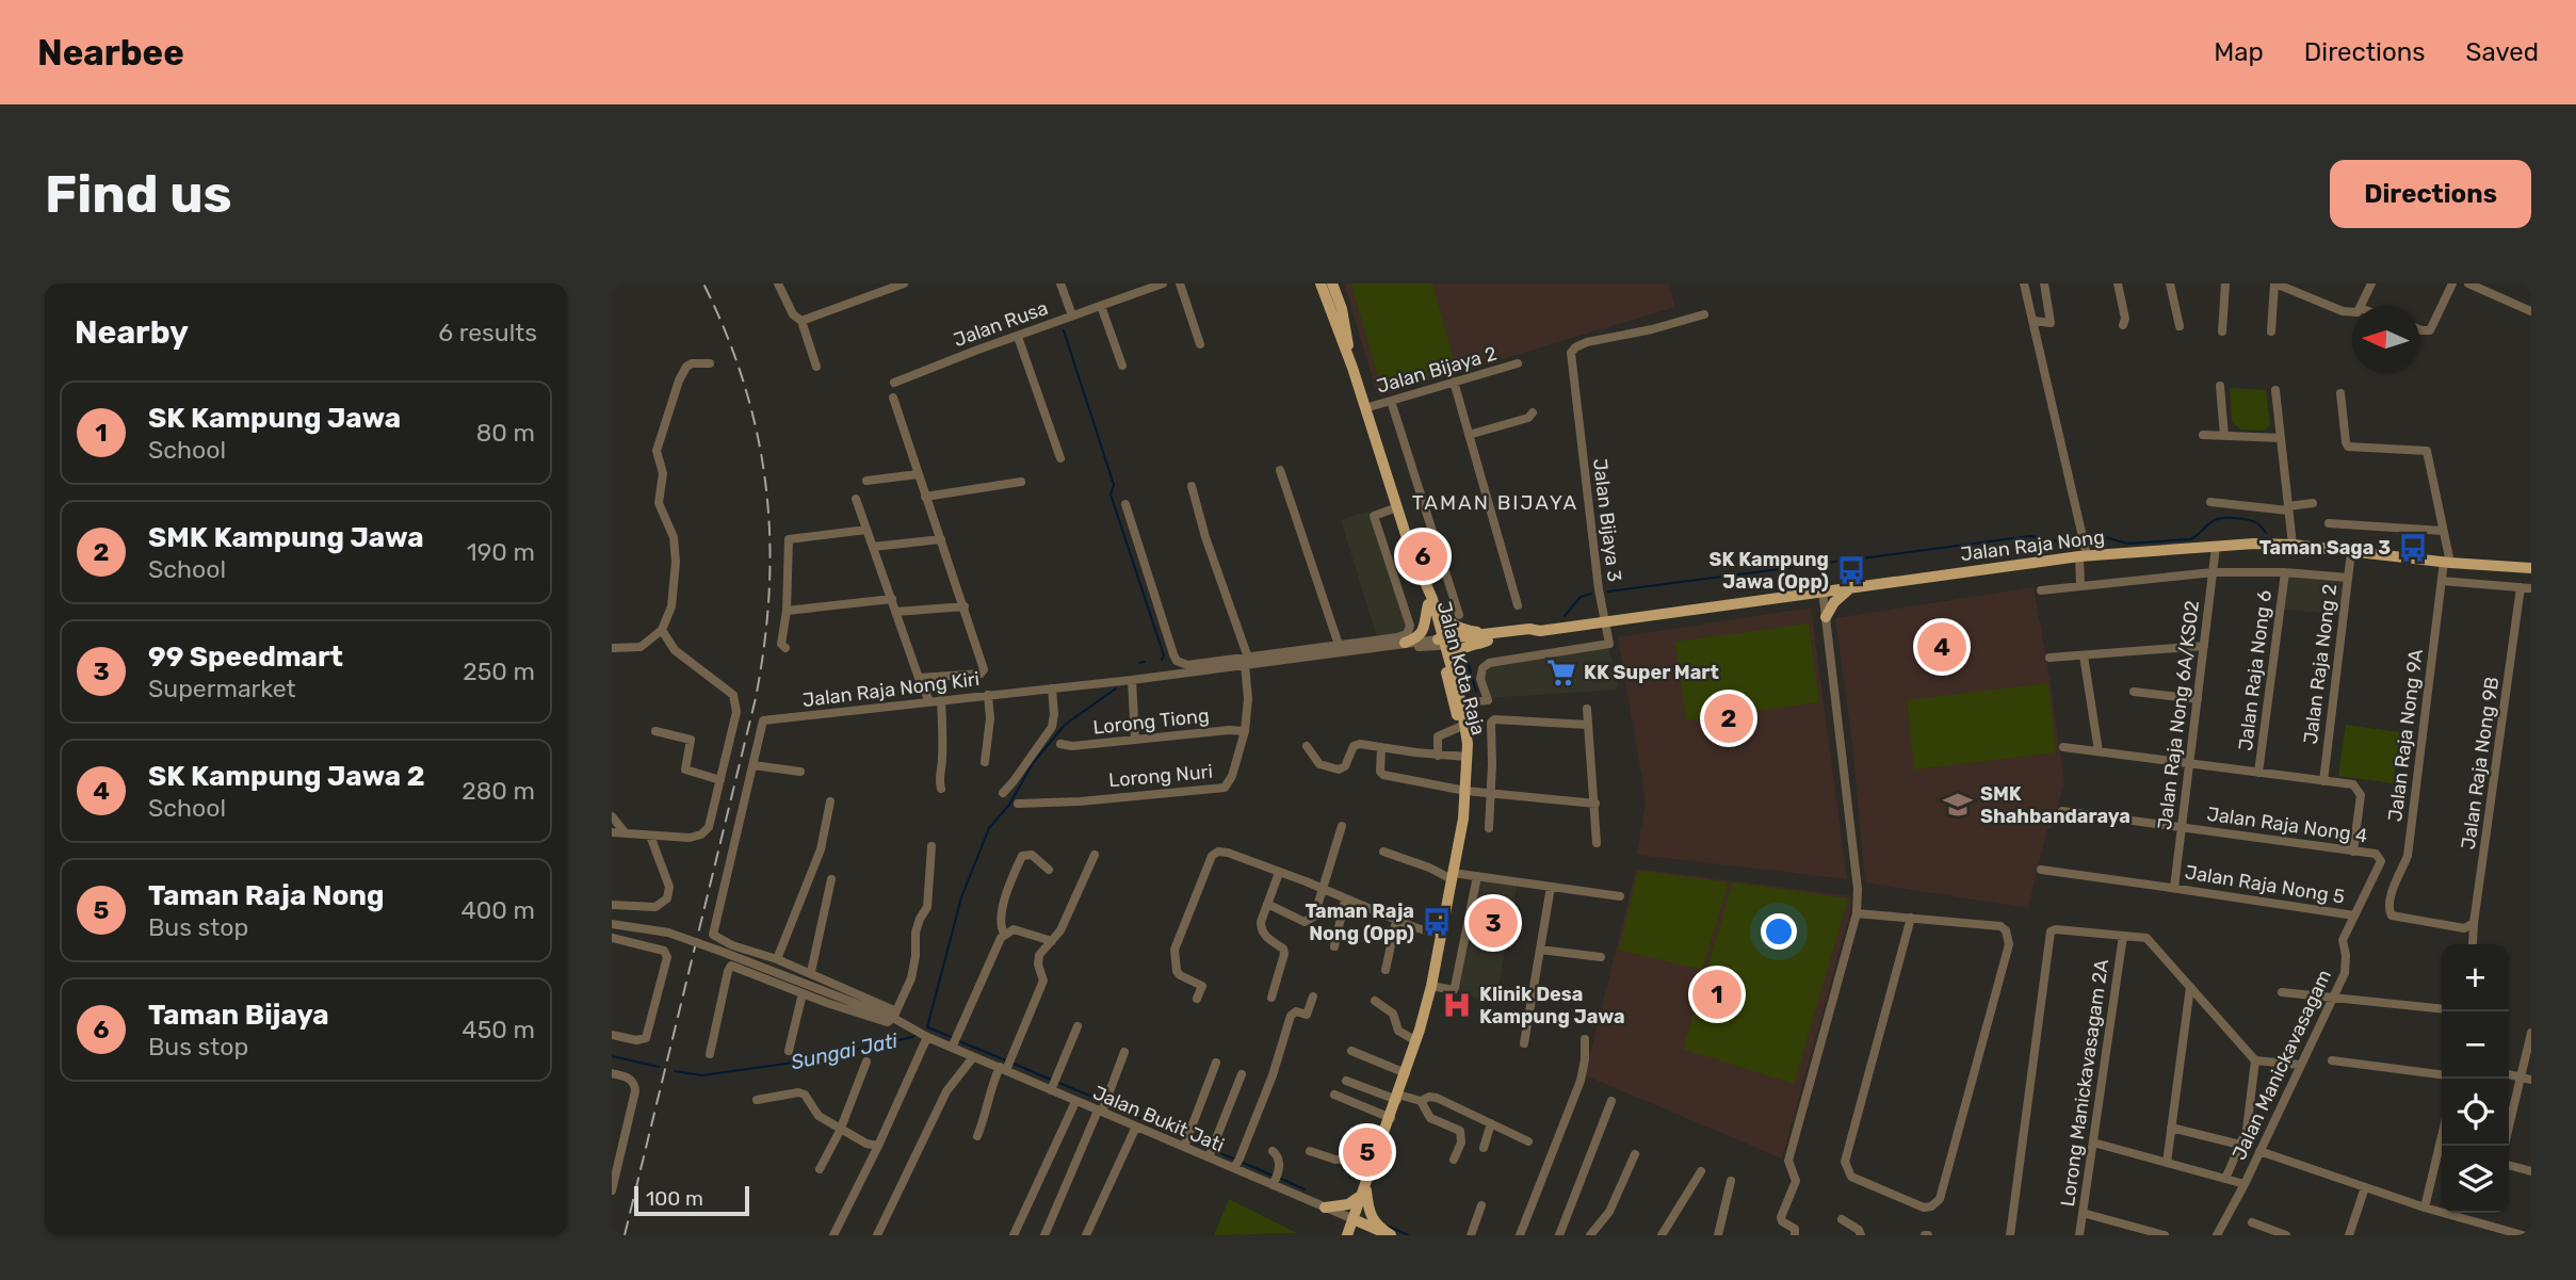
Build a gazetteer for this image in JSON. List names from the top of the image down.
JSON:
{
  "streets": {
    "main road": ["Jalan Raja Nong", "Jalan Kota Raja"],
    "street": [
      "Jalan Rusa",
      "Jalan Bijaya 2",
      "Jalan Bijaya 3",
      "Jalan Raja Nong 2",
      "Jalan Raja Nong 6",
      "Jalan Raja Nong Kiri",
      "Jalan Raja Nong 6A/KS02",
      "Lorong Tiong",
      "Jalan Raja Nong 9A",
      "Jalan Raja Nong 9B",
      "Lorong Nuri",
      "Jalan Raja Nong 4",
      "Jalan Raja Nong 5",
      "Jalan Manickavasagam",
      "Lorong Manickavasagam 2A",
      "Jalan Bukit Jati"
    ]
  },
  "crossings": [
    ["Jalan Bijaya 2", "Jalan Kota Raja"],
    ["Jalan Bijaya 3", "Jalan Raja Nong"],
    ["Jalan Raja Nong", "Jalan Raja Nong 2"],
    ["Jalan Raja Nong", "Jalan Kota Raja"],
    ["Jalan Raja Nong", "Jalan Raja Nong Kiri"],
    ["Jalan Raja Nong", "Jalan Raja Nong 6A/KS02"],
    ["Jalan Raja Nong", "Jalan Raja Nong 9A"],
    ["Jalan Kota Raja", "Jalan Raja Nong Kiri"],
    ["Jalan Kota Raja", "Jalan Bukit Jati"],
    ["Jalan Raja Nong Kiri", "Lorong Nuri"],
    ["Jalan Raja Nong Kiri", "Jalan Bukit Jati"],
    ["Jalan Raja Nong 6A/KS02", "Jalan Raja Nong 4"],
    ["Jalan Raja Nong 6A/KS02", "Jalan Raja Nong 5"],
    ["Lorong Tiong", "Lorong Nuri"],
    ["Jalan Raja Nong 9A", "Jalan Raja Nong 9B"],
    ["Jalan Raja Nong 4", "Jalan Manickavasagam"],
    ["Jalan Raja Nong 5", "Jalan Manickavasagam"]
  ],
  "districts": ["TAMAN BIJAYA"],
  "water": ["Sungai Jati"],
  "places": {
    "bus stop": ["Taman Saga 3", "SK Kampung Jawa (Opp)", "Taman Raja Nong (Opp)"],
    "supermarket": ["KK Super Mart"],
    "school or university": ["SMK Shahbandaraya"],
    "hospital": ["Klinik Desa Kampung Jawa"]
  },
  "scale_bar": "100 m",
  "north": "left",
  "page": {
    "header": "Nearbee",
    "nav": ["Map", "Directions", "Saved"],
    "buttons": "Directions",
    "title": "Find us",
    "heading": ["Nearby", "6 results"],
    "list": [
      {
        "mark": "1",
        "name": "SK Kampung Jawa",
        "note": "School",
        "value": "80 m"
      },
      {
        "mark": "2",
        "name": "SMK Kampung Jawa",
        "note": "School",
        "value": "190 m"
      },
      {
        "mark": "3",
        "name": "99 Speedmart",
        "note": "Supermarket",
        "value": "250 m"
      },
      {
        "mark": "4",
        "name": "SK Kampung Jawa 2",
        "note": "School",
        "value": "280 m"
      },
      {
        "mark": "5",
        "name": "Taman Raja Nong",
        "note": "Bus stop",
        "value": "400 m"
      },
      {
        "mark": "6",
        "name": "Taman Bijaya",
        "note": "Bus stop",
        "value": "450 m"
      }
    ],
    "pins": [
      "6",
      "4",
      "2",
      "3",
      "1",
      "5"
    ],
    "map_buttons": ["+", "−"],
    "scale": "100 m"
  }
}
